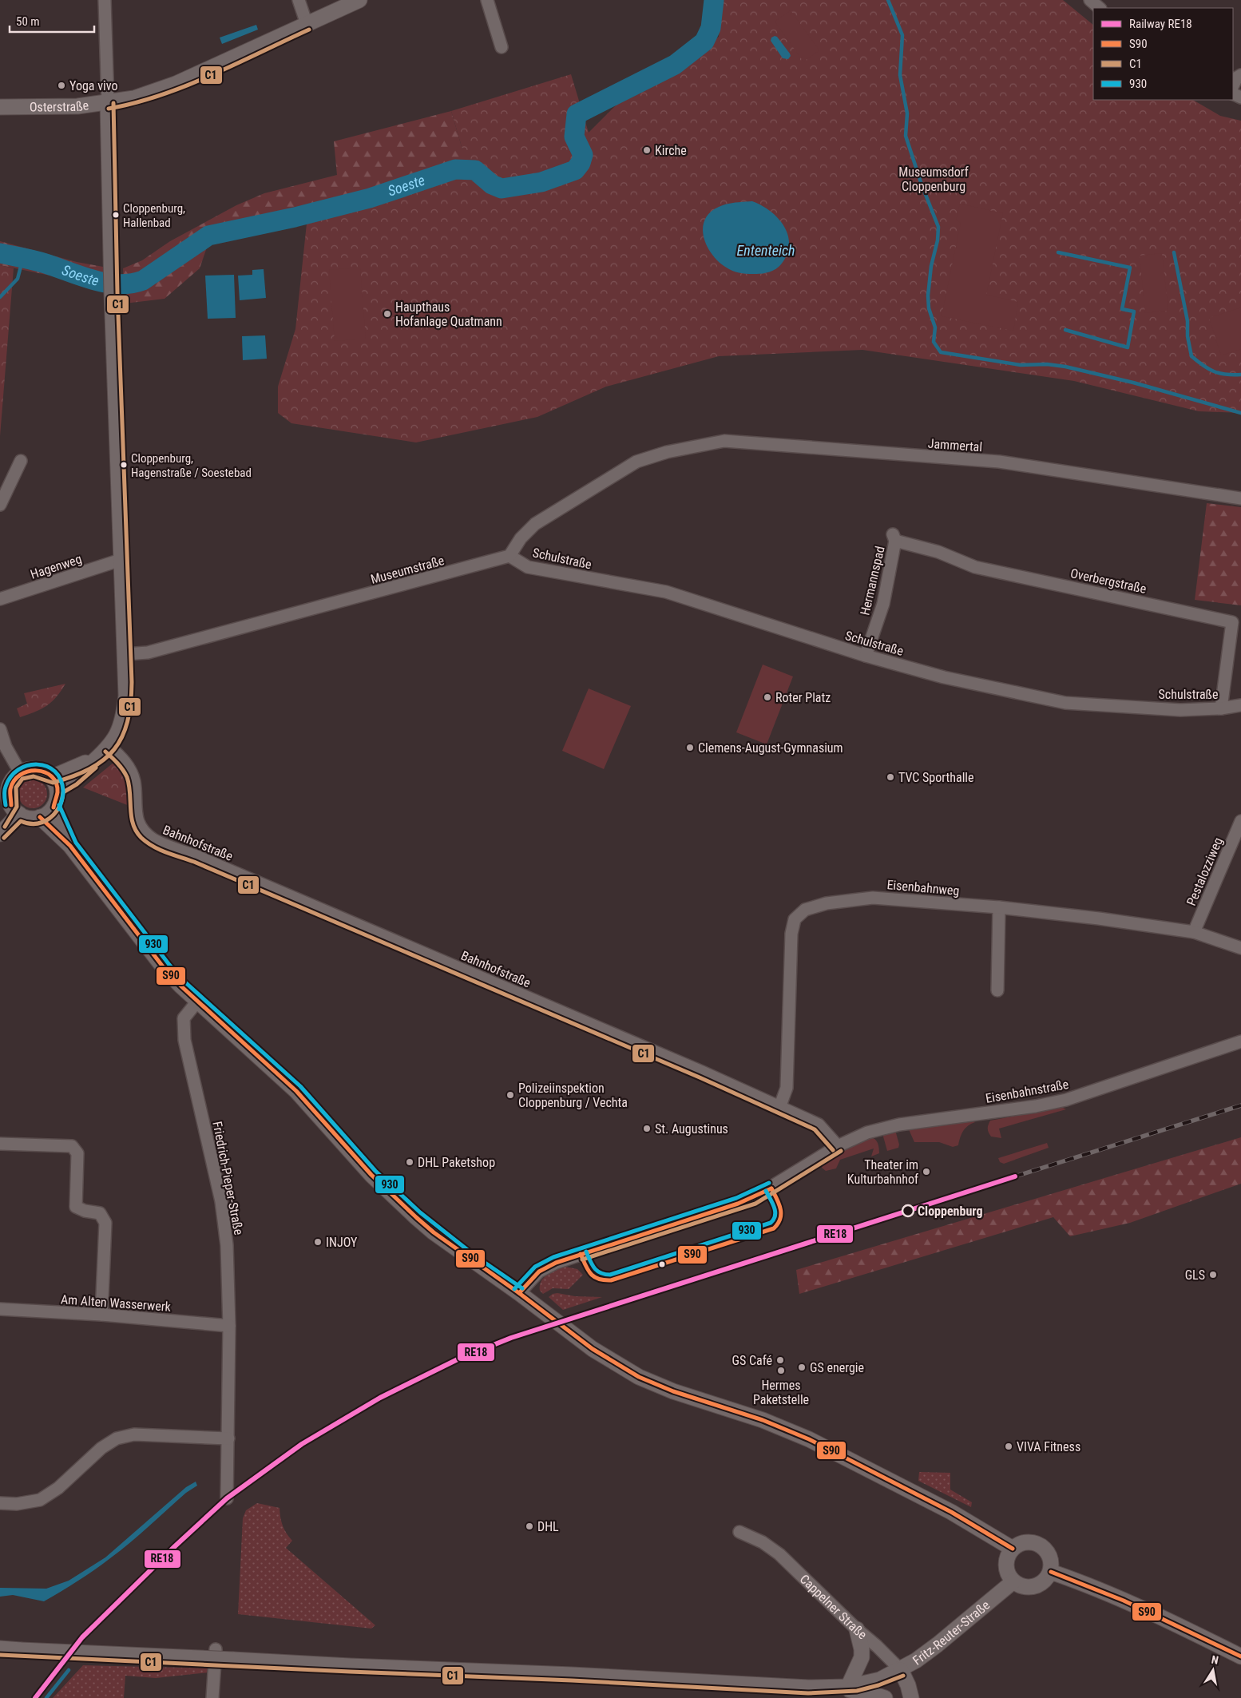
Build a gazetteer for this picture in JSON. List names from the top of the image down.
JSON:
{
  "streets": {
    "street": [
      "Osterstraße",
      "Jammertal",
      "Schulstraße",
      "Hagenweg",
      "Museumstraße",
      "Hermannspad",
      "Overbergstraße",
      "Bahnhofstraße",
      "Pestalozziweg",
      "Eisenbahnweg",
      "Eisenbahnstraße",
      "Friedrich-Pieper-Straße",
      "Am Alten Wasserwerk",
      "Cappelner Straße",
      "Fritz-Reuter-Straße"
    ]
  },
  "crossings": [
    ["Jammertal", "Schulstraße"],
    ["Jammertal", "Museumstraße"],
    ["Schulstraße", "Museumstraße"],
    ["Schulstraße", "Hermannspad"],
    ["Schulstraße", "Overbergstraße"],
    ["Hermannspad", "Overbergstraße"],
    ["Bahnhofstraße", "Eisenbahnweg"],
    ["Bahnhofstraße", "Eisenbahnstraße"],
    ["Pestalozziweg", "Eisenbahnweg"],
    ["Friedrich-Pieper-Straße", "Am Alten Wasserwerk"],
    ["Cappelner Straße", "Fritz-Reuter-Straße"]
  ],
  "water": ["Soeste", "Ententeich"],
  "parks": ["Museumsdorf Cloppenburg"],
  "places": [
    "Yoga vivo",
    "Kirche",
    "Cloppenburg, Hallenbad",
    "Haupthaus Hofanlage Quatmann",
    "Cloppenburg, Hagenstraße / Soestebad",
    "Roter Platz",
    "Clemens-August-Gymnasium",
    "TVC Sporthalle",
    "Polizeiinspektion Cloppenburg / Vechta",
    "St. Augustinus",
    "DHL Paketshop",
    "Theater im Kulturbahnhof",
    "Cloppenburg",
    "INJOY",
    "GLS",
    "GS Café",
    "GS energie",
    "Hermes Paketstelle",
    "VIVA Fitness",
    "DHL"
  ],
  "lines": [
    "transit line C1",
    "transit line 930",
    "transit line S90",
    "rail line RE18"
  ],
  "legend": [
    "Railway RE18",
    "S90",
    "C1",
    "930"
  ],
  "scale_bar": "50 m",
  "north": "top"
}
